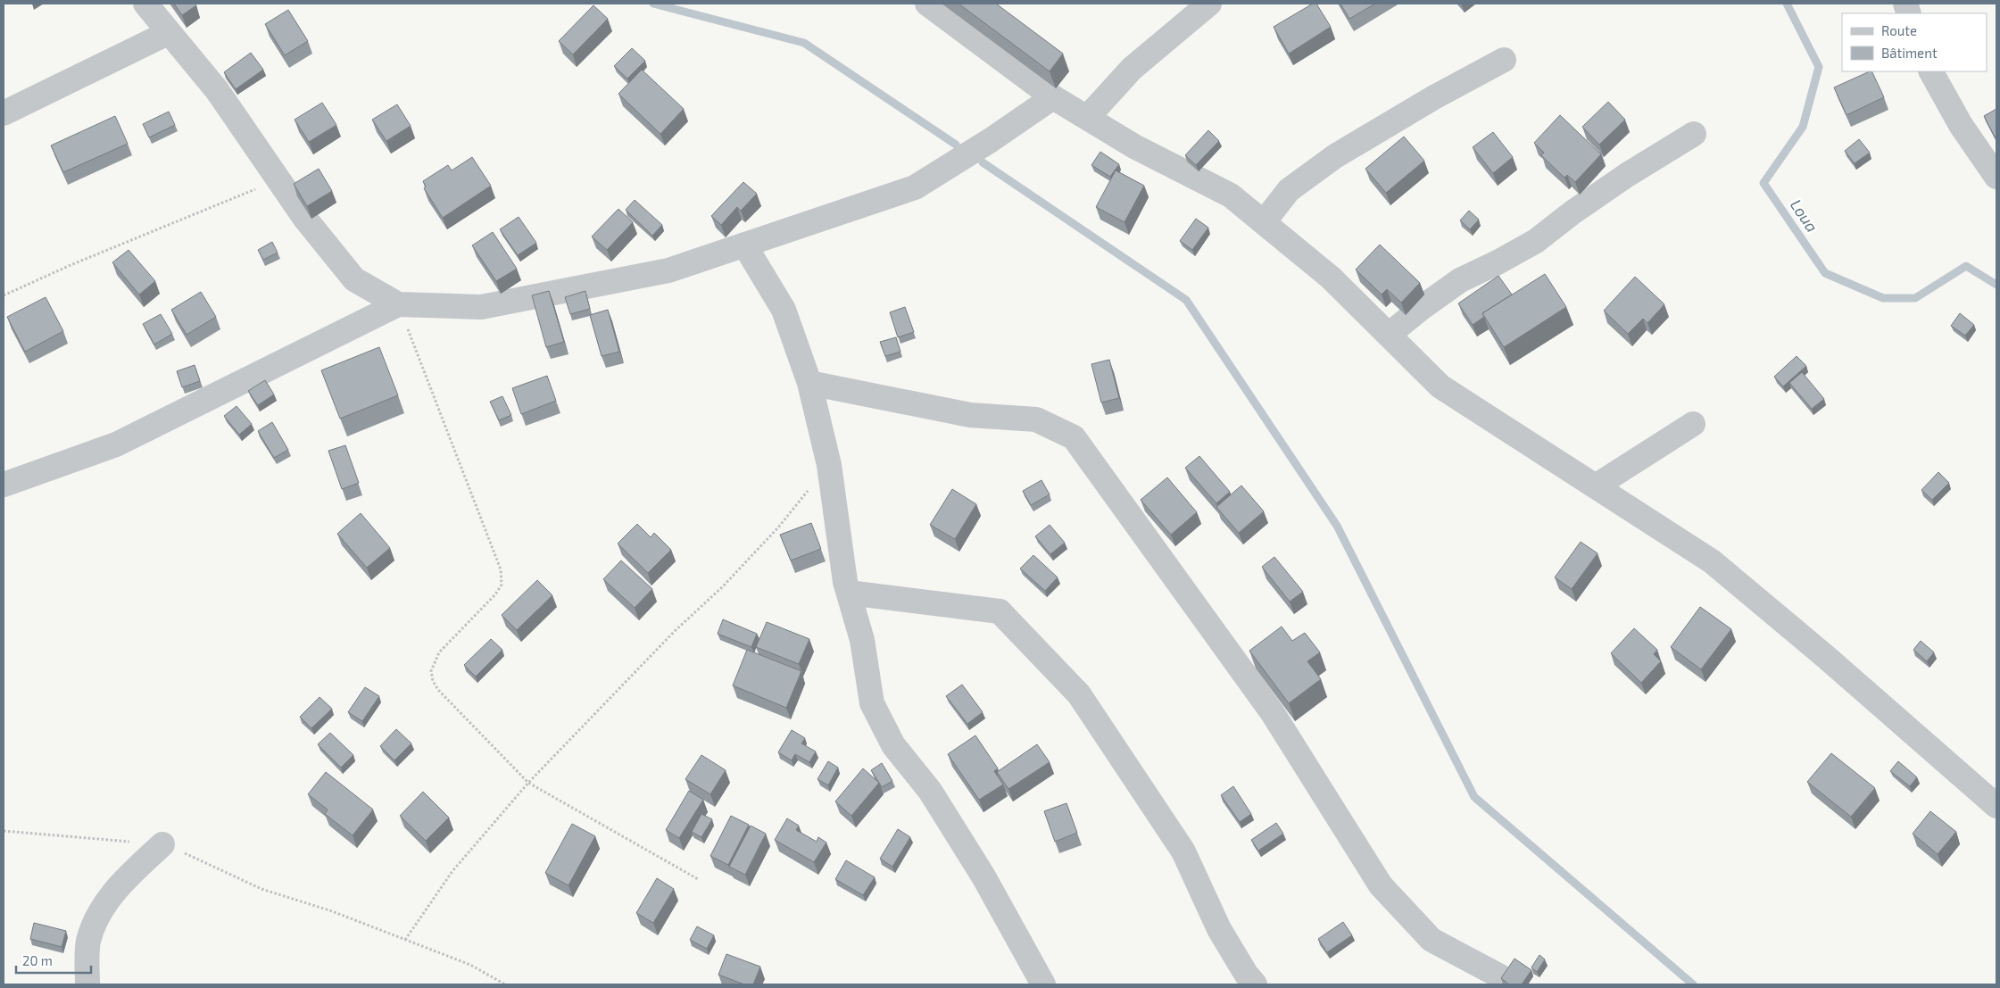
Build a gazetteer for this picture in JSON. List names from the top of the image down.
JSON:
{
  "water": ["Loua"],
  "legend": ["Route", "Bâtiment"],
  "scale_bar": "20 m"
}
